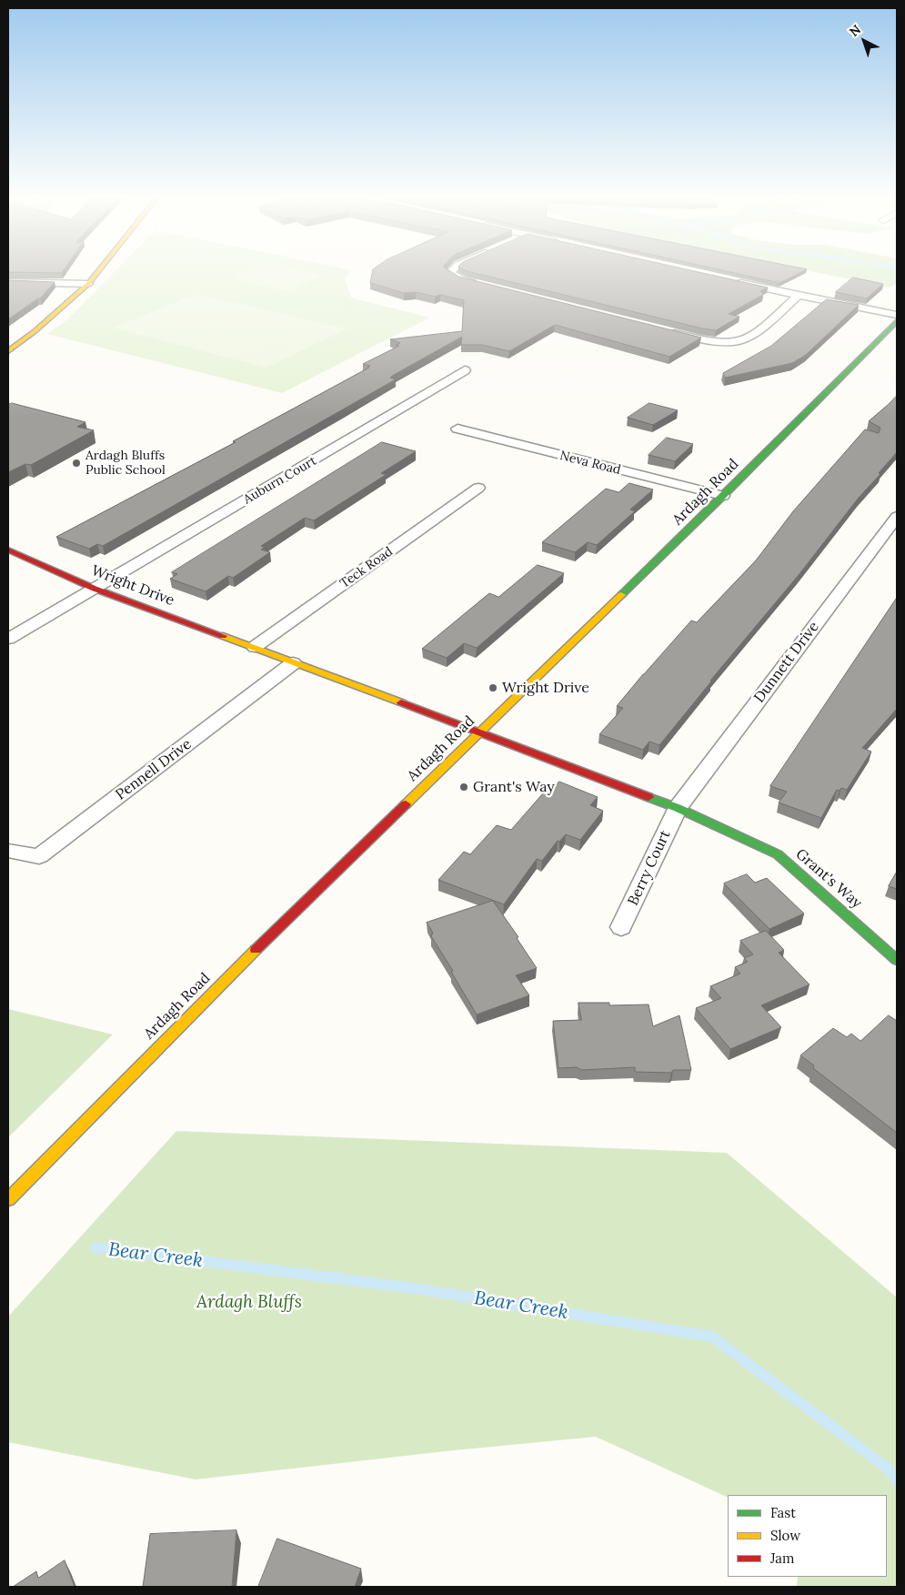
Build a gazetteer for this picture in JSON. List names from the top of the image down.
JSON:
{
  "streets": {
    "street": [
      "Neva Road",
      "Auburn Court",
      "Ardagh Road",
      "Teck Road",
      "Wright Drive",
      "Dunnett Drive",
      "Pennell Drive",
      "Berry Court",
      "Grant's Way"
    ]
  },
  "crossings": [
    ["Neva Road", "Ardagh Road"],
    ["Auburn Court", "Wright Drive"],
    ["Ardagh Road", "Wright Drive"],
    ["Ardagh Road", "Grant's Way"],
    ["Teck Road", "Wright Drive"],
    ["Wright Drive", "Pennell Drive"],
    ["Wright Drive", "Grant's Way"],
    ["Dunnett Drive", "Berry Court"],
    ["Dunnett Drive", "Grant's Way"],
    ["Berry Court", "Grant's Way"]
  ],
  "water": ["Bear Creek"],
  "parks": ["Ardagh Bluffs"],
  "places": ["Ardagh Bluffs Public School", "Wright Drive", "Grant's Way"],
  "legend": ["Fast", "Slow", "Jam"],
  "north": "top left"
}
